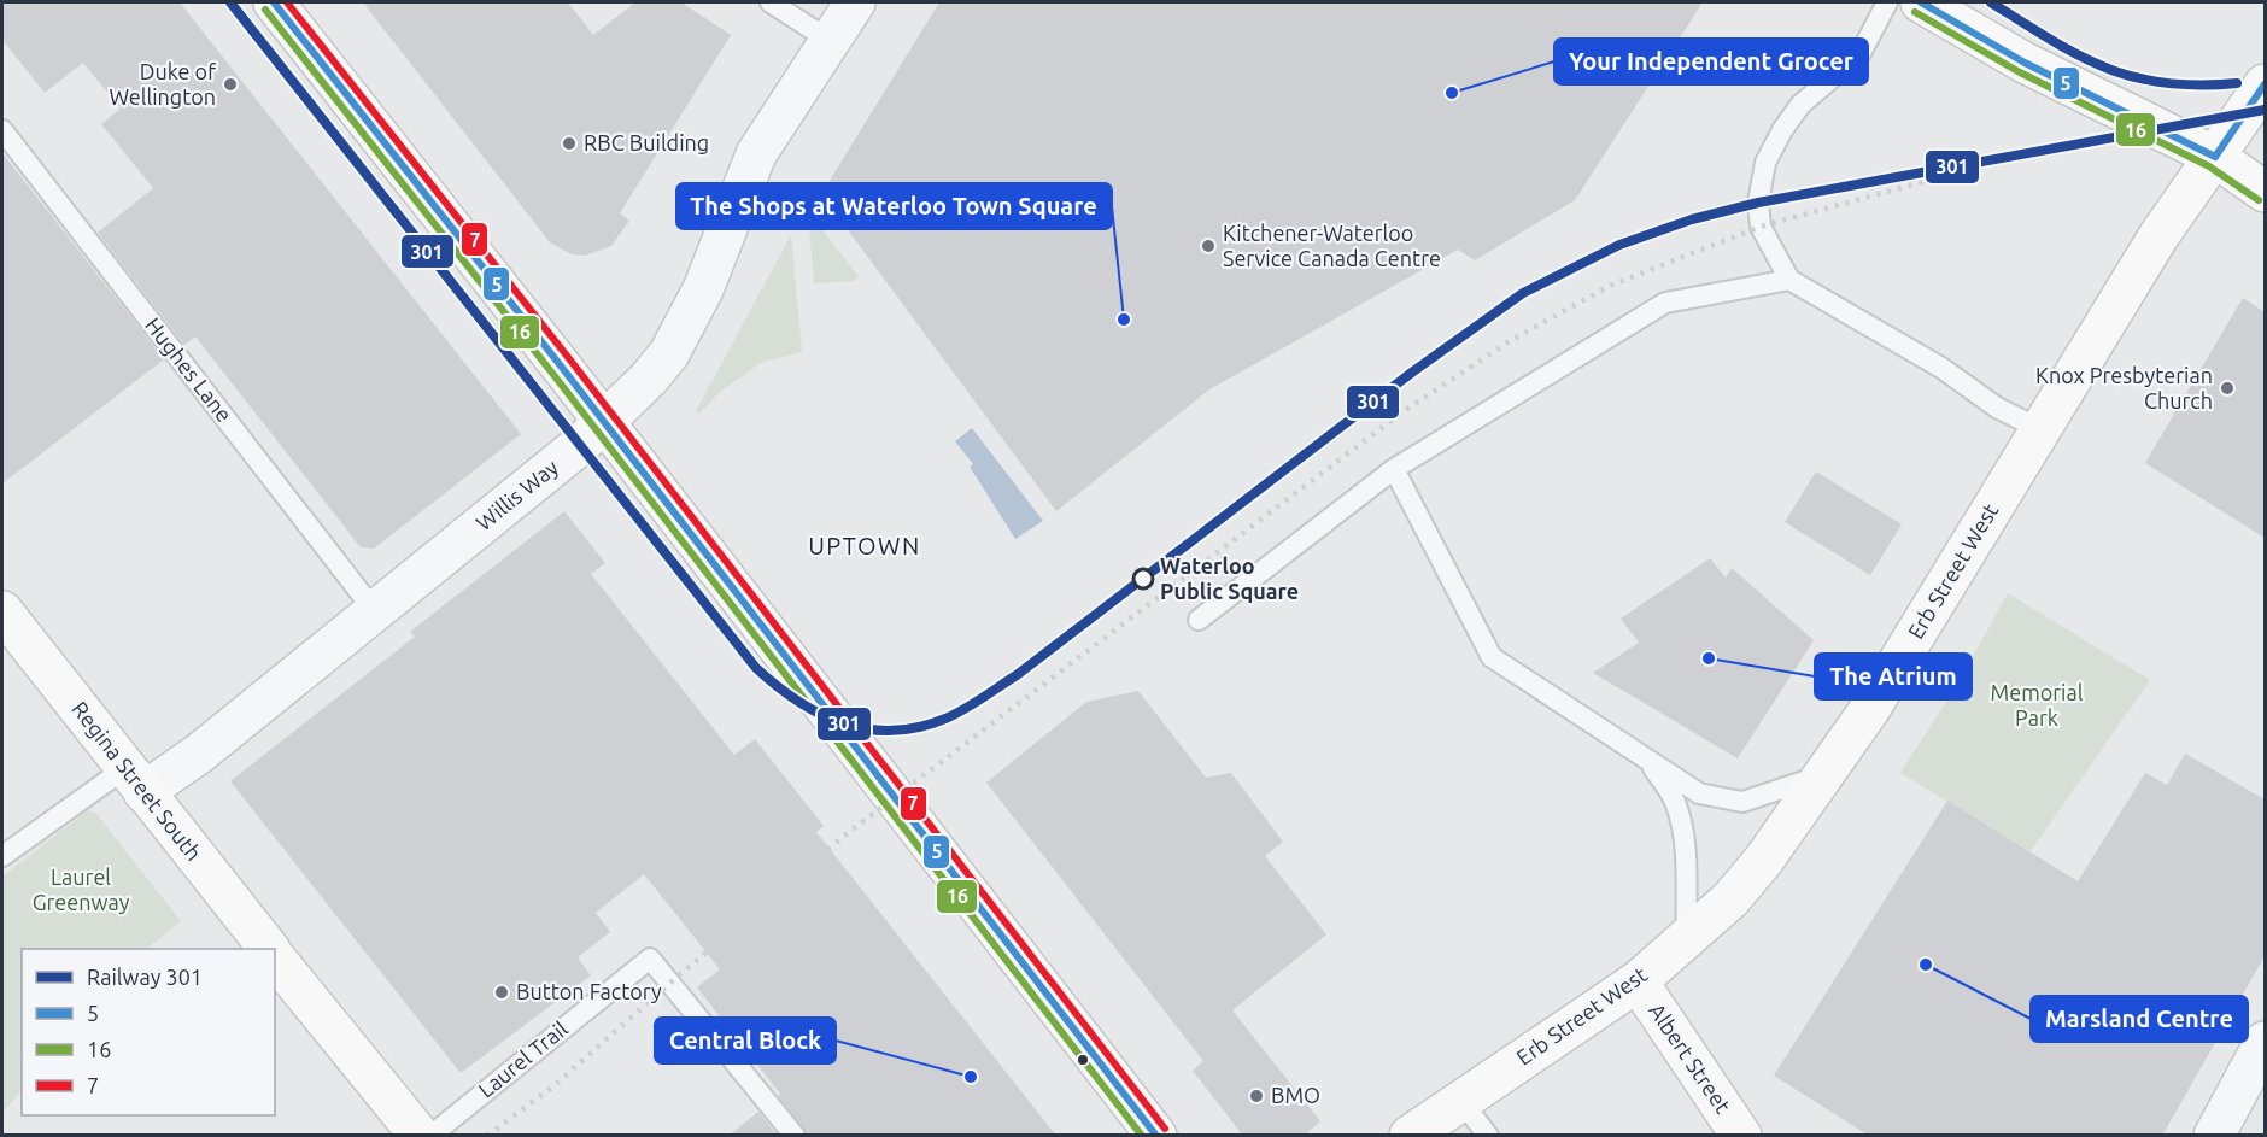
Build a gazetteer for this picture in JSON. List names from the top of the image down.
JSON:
{
  "streets": {
    "main road": ["Erb Street West", "Regina Street South", "Albert Street"],
    "street": ["Willis Way"],
    "lane": ["Hughes Lane", "Laurel Trail"]
  },
  "crossings": [
    ["Hughes Lane", "Willis Way"],
    ["Willis Way", "Regina Street South"],
    ["Erb Street West", "Albert Street"]
  ],
  "districts": ["UPTOWN"],
  "parks": ["Memorial Park", "Laurel Greenway"],
  "places": [
    "Duke of Wellington",
    "Your Independent Grocer",
    "RBC Building",
    "Kitchener-Waterloo Service Canada Centre",
    "The Shops at Waterloo Town Square",
    "Knox Presbyterian Church",
    "Waterloo Public Square",
    "The Atrium",
    "Marsland Centre",
    "Button Factory",
    "Central Block",
    "BMO"
  ],
  "lines": [
    "rail line 301",
    "transit line 5",
    "transit line 7",
    "transit line 16"
  ],
  "legend": [
    "Railway 301",
    "5",
    "16",
    "7"
  ]
}
